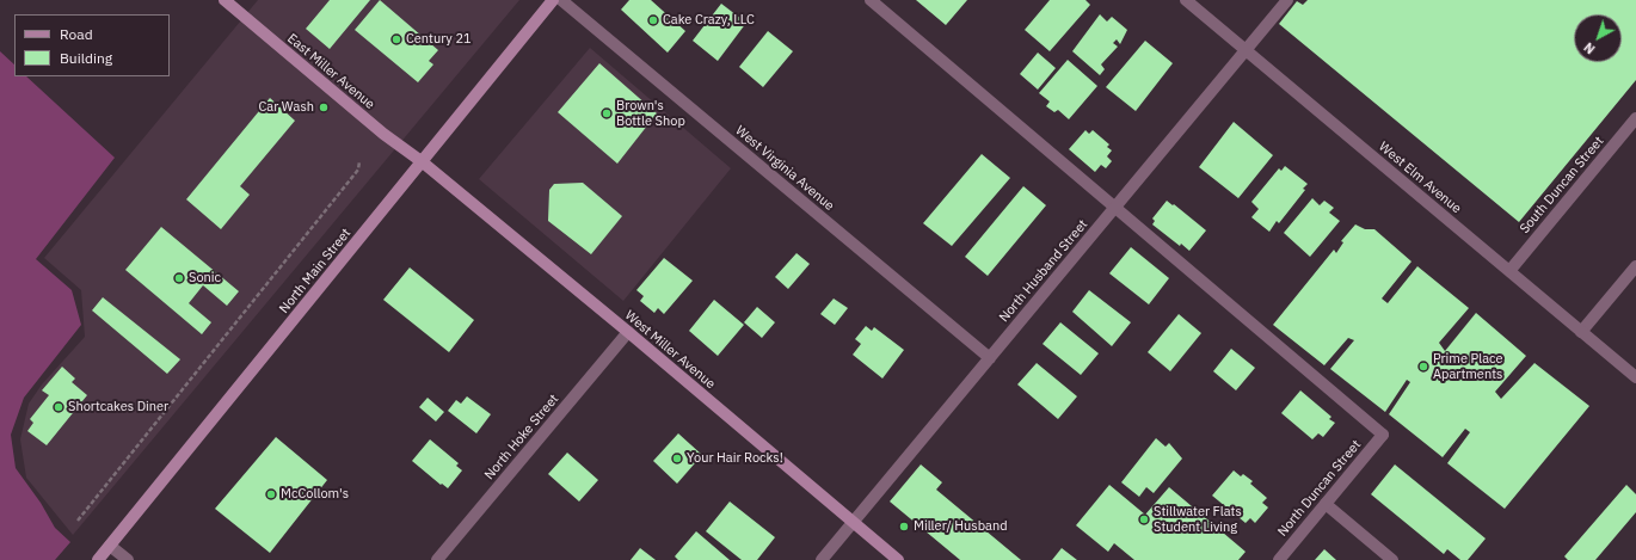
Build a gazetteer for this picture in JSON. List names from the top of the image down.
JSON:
{
  "streets": {
    "street": [
      "East Miller Avenue",
      "West Virginia Avenue",
      "West Elm Avenue",
      "South Duncan Street",
      "North Main Street",
      "North Husband Street",
      "West Miller Avenue",
      "North Hoke Street",
      "North Duncan Street"
    ]
  },
  "crossings": [
    ["East Miller Avenue", "North Main Street"],
    ["East Miller Avenue", "West Miller Avenue"],
    ["West Virginia Avenue", "North Husband Street"],
    ["West Elm Avenue", "South Duncan Street"],
    ["West Elm Avenue", "North Husband Street"],
    ["North Main Street", "West Miller Avenue"],
    ["North Husband Street", "West Miller Avenue"],
    ["North Husband Street", "North Duncan Street"],
    ["West Miller Avenue", "North Hoke Street"]
  ],
  "places": [
    "Cake Crazy, LLC",
    "Century 21",
    "Car Wash",
    "Brown's Bottle Shop",
    "Sonic",
    "Prime Place Apartments",
    "Shortcakes Diner",
    "Your Hair Rocks!",
    "McCollom's",
    "Stillwater Flats Student Living",
    "Miller/ Husband"
  ],
  "legend": ["Road", "Building"],
  "north": "bottom left"
}
